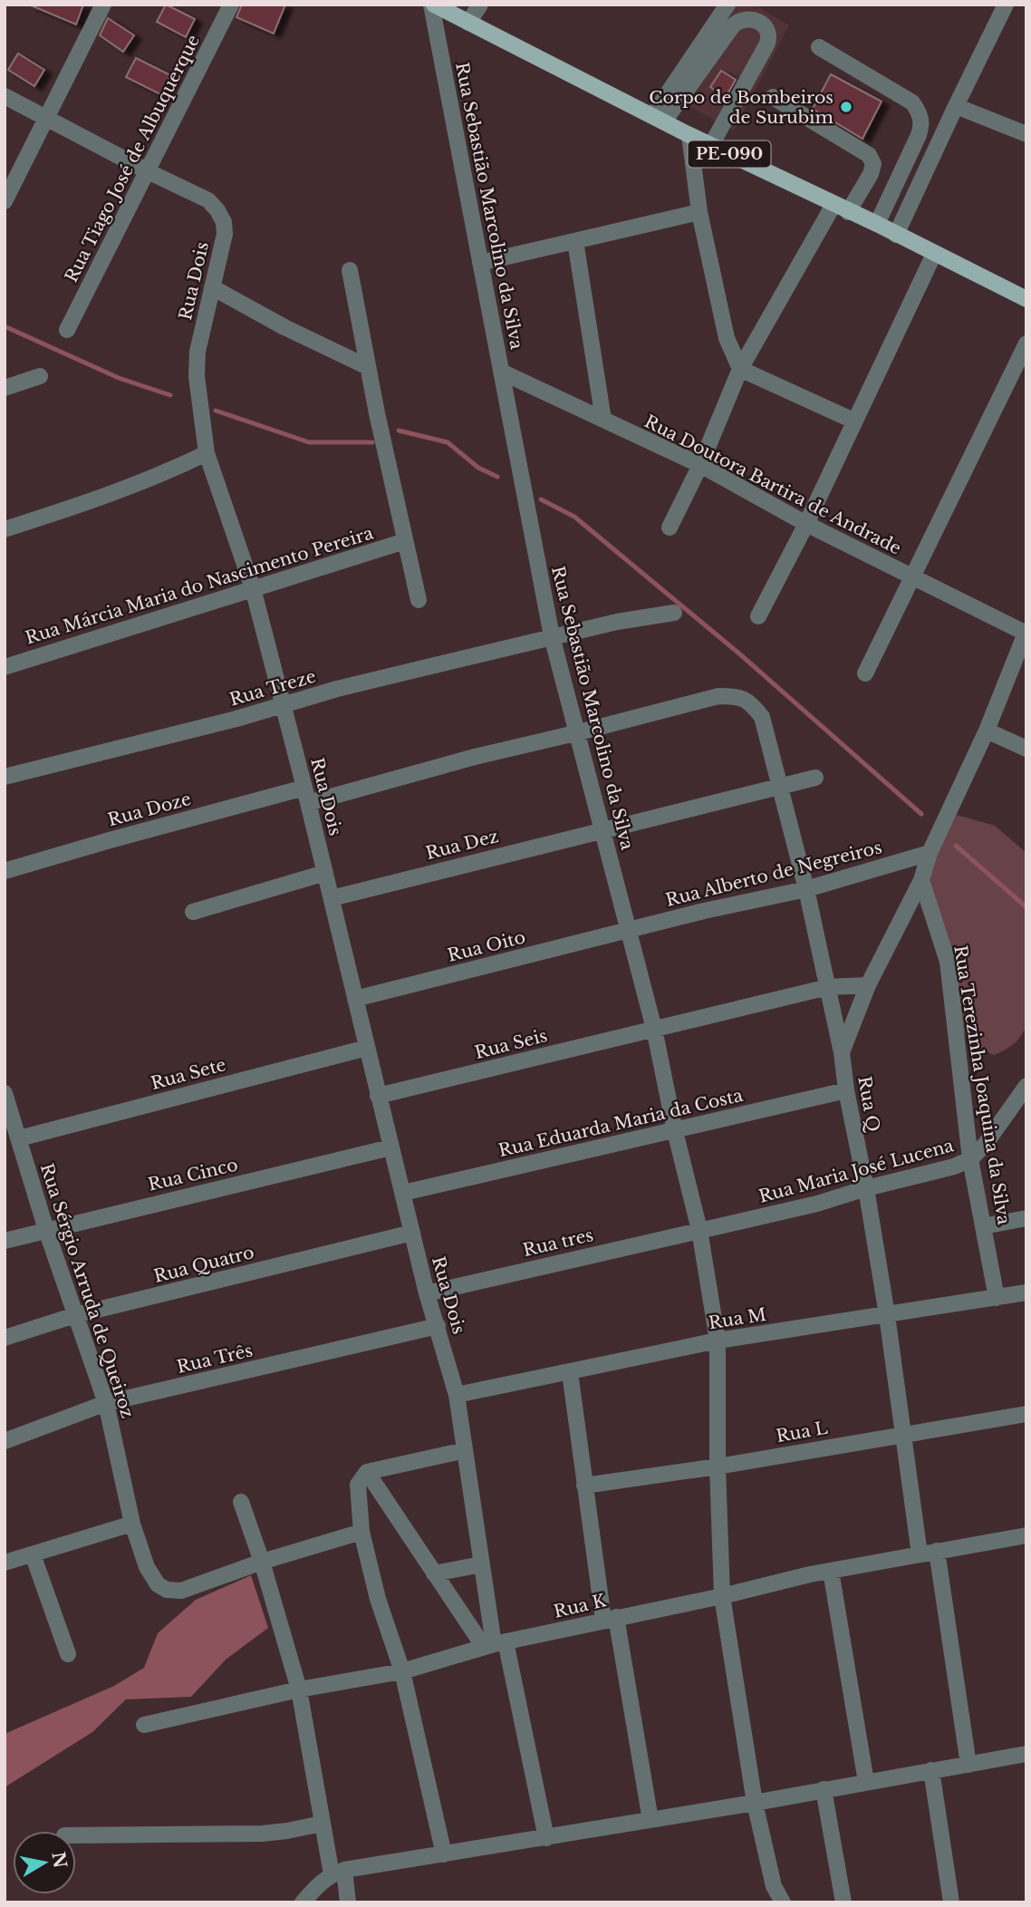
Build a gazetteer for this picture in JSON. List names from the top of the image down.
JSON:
{
  "streets": {
    "main road": ["PE-090"],
    "street": [
      "Rua Tiago José de Albuquerque",
      "Rua Sebastião Marcolino da Silva",
      "Rua Dois",
      "Rua Doutora Bartira de Andrade",
      "Rua Márcia Maria do Nascimento Pereira",
      "Rua Treze",
      "Rua Doze",
      "Rua Dez",
      "Rua Alberto de Negreiros",
      "Rua Oito",
      "Rua Seis",
      "Rua Sete",
      "Rua Terezinha Joaquina da Silva",
      "Rua Q",
      "Rua Eduarda Maria da Costa",
      "Rua Maria José Lucena",
      "Rua Cinco",
      "Rua tres",
      "Rua Quatro",
      "Rua Sérgio Arruda de Queiroz",
      "Rua M",
      "Rua Três",
      "Rua L",
      "Rua K"
    ]
  },
  "crossings": [
    ["PE-090", "Rua Sebastião Marcolino da Silva"],
    ["Rua Tiago José de Albuquerque", "Rua Dois"],
    ["Rua Sebastião Marcolino da Silva", "Rua Doutora Bartira de Andrade"],
    ["Rua Sebastião Marcolino da Silva", "Rua Treze"],
    ["Rua Sebastião Marcolino da Silva", "Rua Doze"],
    ["Rua Sebastião Marcolino da Silva", "Rua Dez"],
    ["Rua Sebastião Marcolino da Silva", "Rua Alberto de Negreiros"],
    ["Rua Sebastião Marcolino da Silva", "Rua Oito"],
    ["Rua Sebastião Marcolino da Silva", "Rua Seis"],
    ["Rua Sebastião Marcolino da Silva", "Rua Eduarda Maria da Costa"],
    ["Rua Sebastião Marcolino da Silva", "Rua Maria José Lucena"],
    ["Rua Sebastião Marcolino da Silva", "Rua tres"],
    ["Rua Sebastião Marcolino da Silva", "Rua M"],
    ["Rua Sebastião Marcolino da Silva", "Rua L"],
    ["Rua Sebastião Marcolino da Silva", "Rua K"],
    ["Rua Dois", "Rua Márcia Maria do Nascimento Pereira"],
    ["Rua Dois", "Rua Treze"],
    ["Rua Dois", "Rua Doze"],
    ["Rua Dois", "Rua Dez"],
    ["Rua Dois", "Rua Oito"],
    ["Rua Dois", "Rua Seis"],
    ["Rua Dois", "Rua Sete"],
    ["Rua Dois", "Rua Eduarda Maria da Costa"],
    ["Rua Dois", "Rua Cinco"],
    ["Rua Dois", "Rua tres"],
    ["Rua Dois", "Rua Quatro"],
    ["Rua Dois", "Rua M"],
    ["Rua Dois", "Rua Três"],
    ["Rua Dois", "Rua K"],
    ["Rua Doze", "Rua Q"],
    ["Rua Dez", "Rua Q"],
    ["Rua Alberto de Negreiros", "Rua Oito"],
    ["Rua Alberto de Negreiros", "Rua Q"],
    ["Rua Seis", "Rua Q"],
    ["Rua Sete", "Rua Sérgio Arruda de Queiroz"],
    ["Rua Terezinha Joaquina da Silva", "Rua Maria José Lucena"],
    ["Rua Terezinha Joaquina da Silva", "Rua M"],
    ["Rua Q", "Rua Eduarda Maria da Costa"],
    ["Rua Q", "Rua Maria José Lucena"],
    ["Rua Q", "Rua M"],
    ["Rua Q", "Rua L"],
    ["Rua Q", "Rua K"],
    ["Rua Maria José Lucena", "Rua tres"],
    ["Rua Cinco", "Rua Sérgio Arruda de Queiroz"],
    ["Rua Quatro", "Rua Sérgio Arruda de Queiroz"],
    ["Rua Sérgio Arruda de Queiroz", "Rua Três"]
  ],
  "places": ["Corpo de Bombeiros de Surubim"],
  "north": "right"
}
